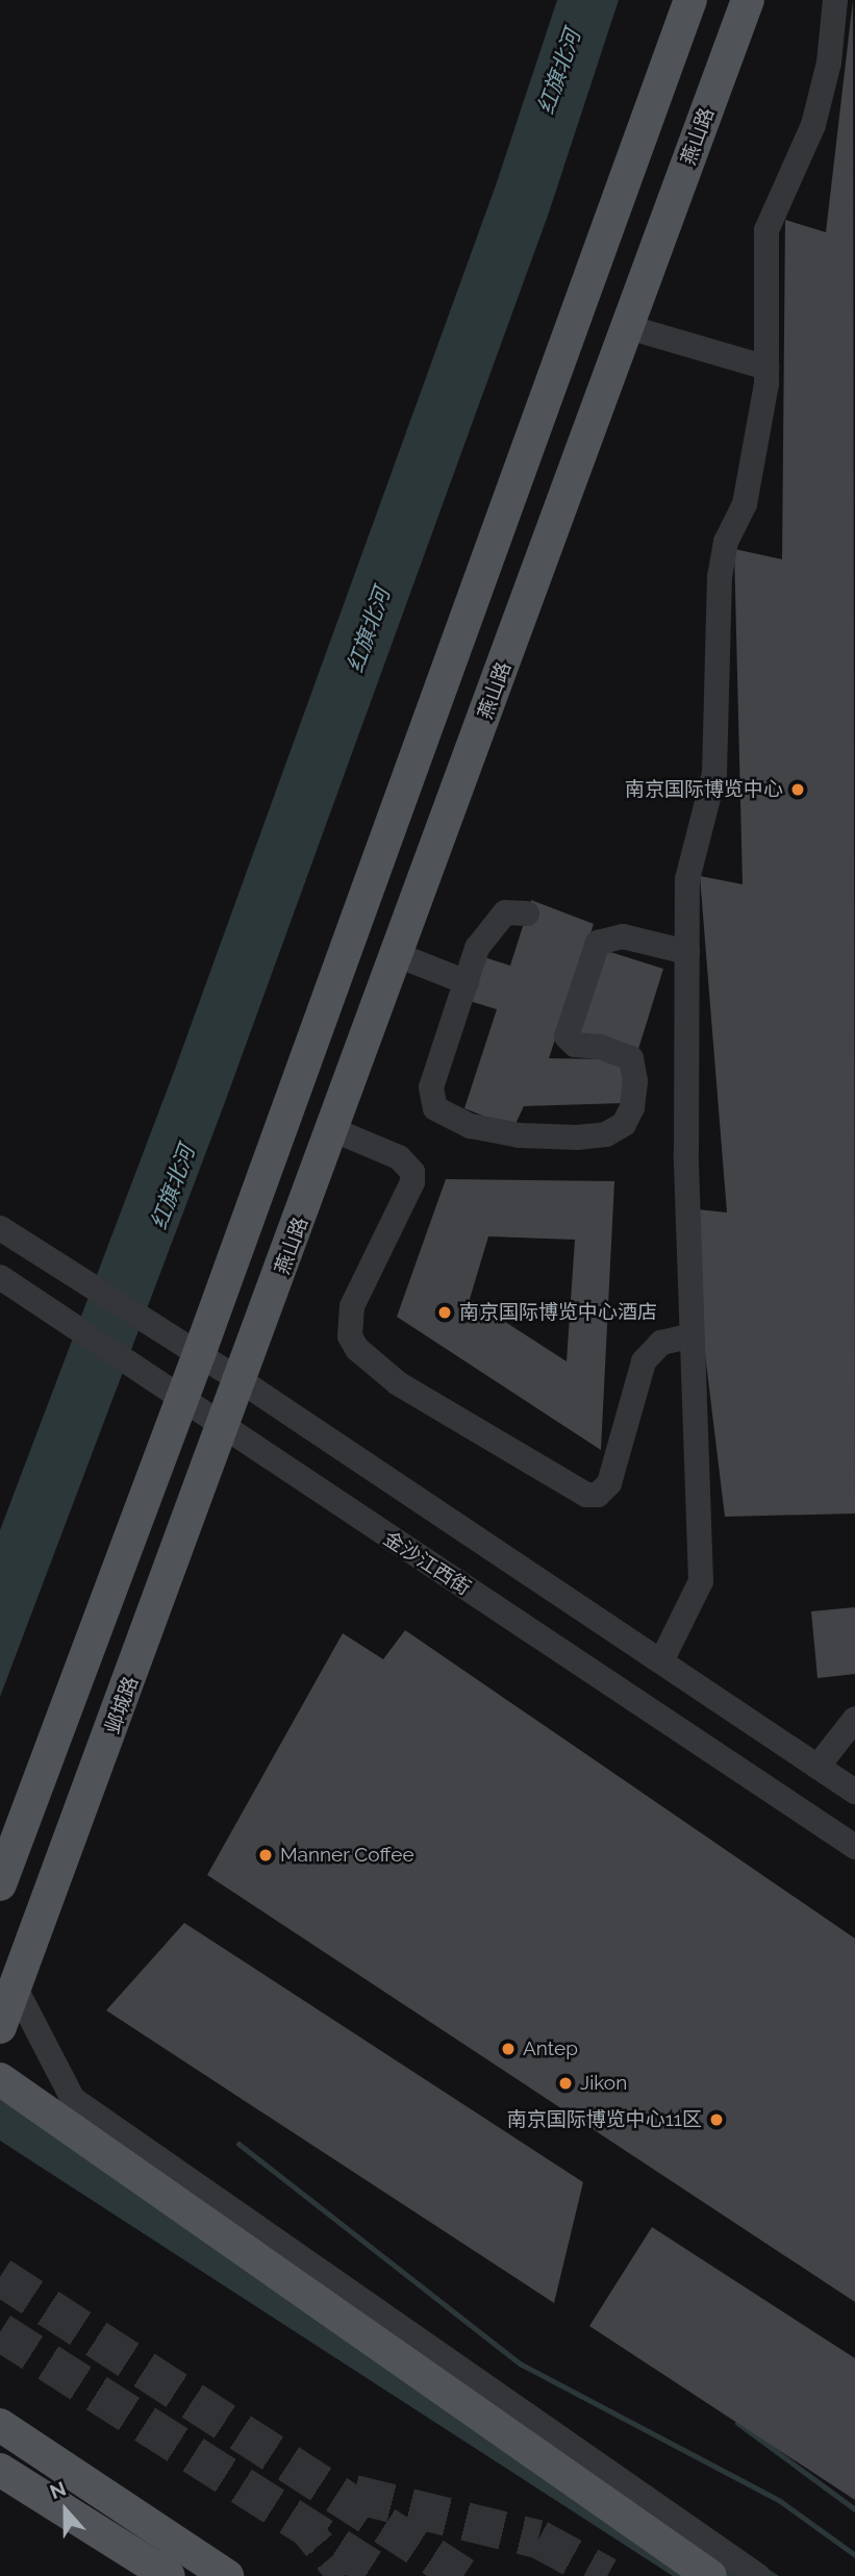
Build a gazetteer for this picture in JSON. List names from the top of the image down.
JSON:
{
  "streets": {
    "main road": ["燕山路", "邺城路"],
    "street": ["金沙江西街"]
  },
  "crossings": [
    ["燕山路", "邺城路"],
    ["金沙江西街", "邺城路"]
  ],
  "water": ["红旗北河"],
  "places": [
    "南京国际博览中心",
    "南京国际博览中心酒店",
    "Manner Coffee",
    "Antep",
    "Jikon",
    "南京国际博览中心11区"
  ],
  "north": "top"
}
